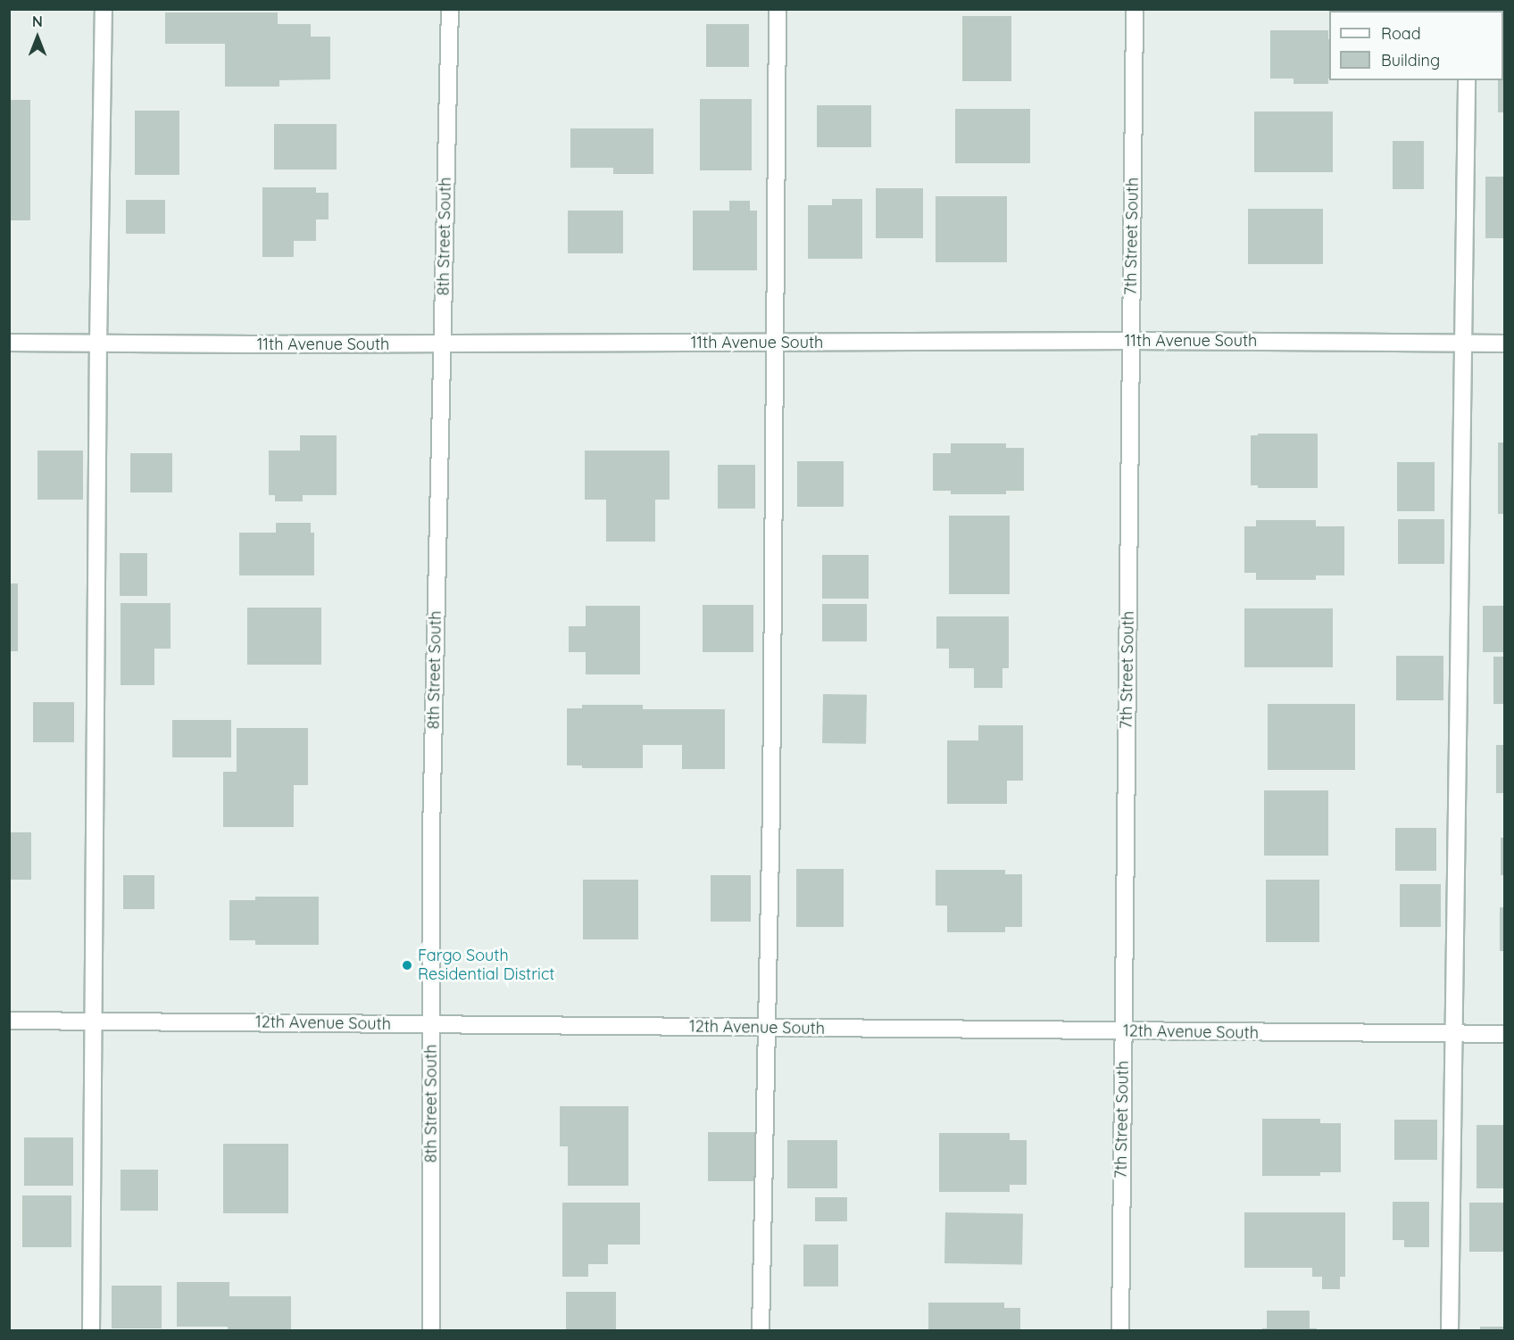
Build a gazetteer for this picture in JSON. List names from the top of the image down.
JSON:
{
  "streets": {
    "street": [
      "8th Street South",
      "7th Street South",
      "11th Avenue South",
      "12th Avenue South"
    ]
  },
  "crossings": [
    ["8th Street South", "11th Avenue South"],
    ["8th Street South", "12th Avenue South"],
    ["7th Street South", "11th Avenue South"],
    ["7th Street South", "12th Avenue South"]
  ],
  "places": ["Fargo South Residential District"],
  "legend": ["Road", "Building"],
  "north": "top"
}
